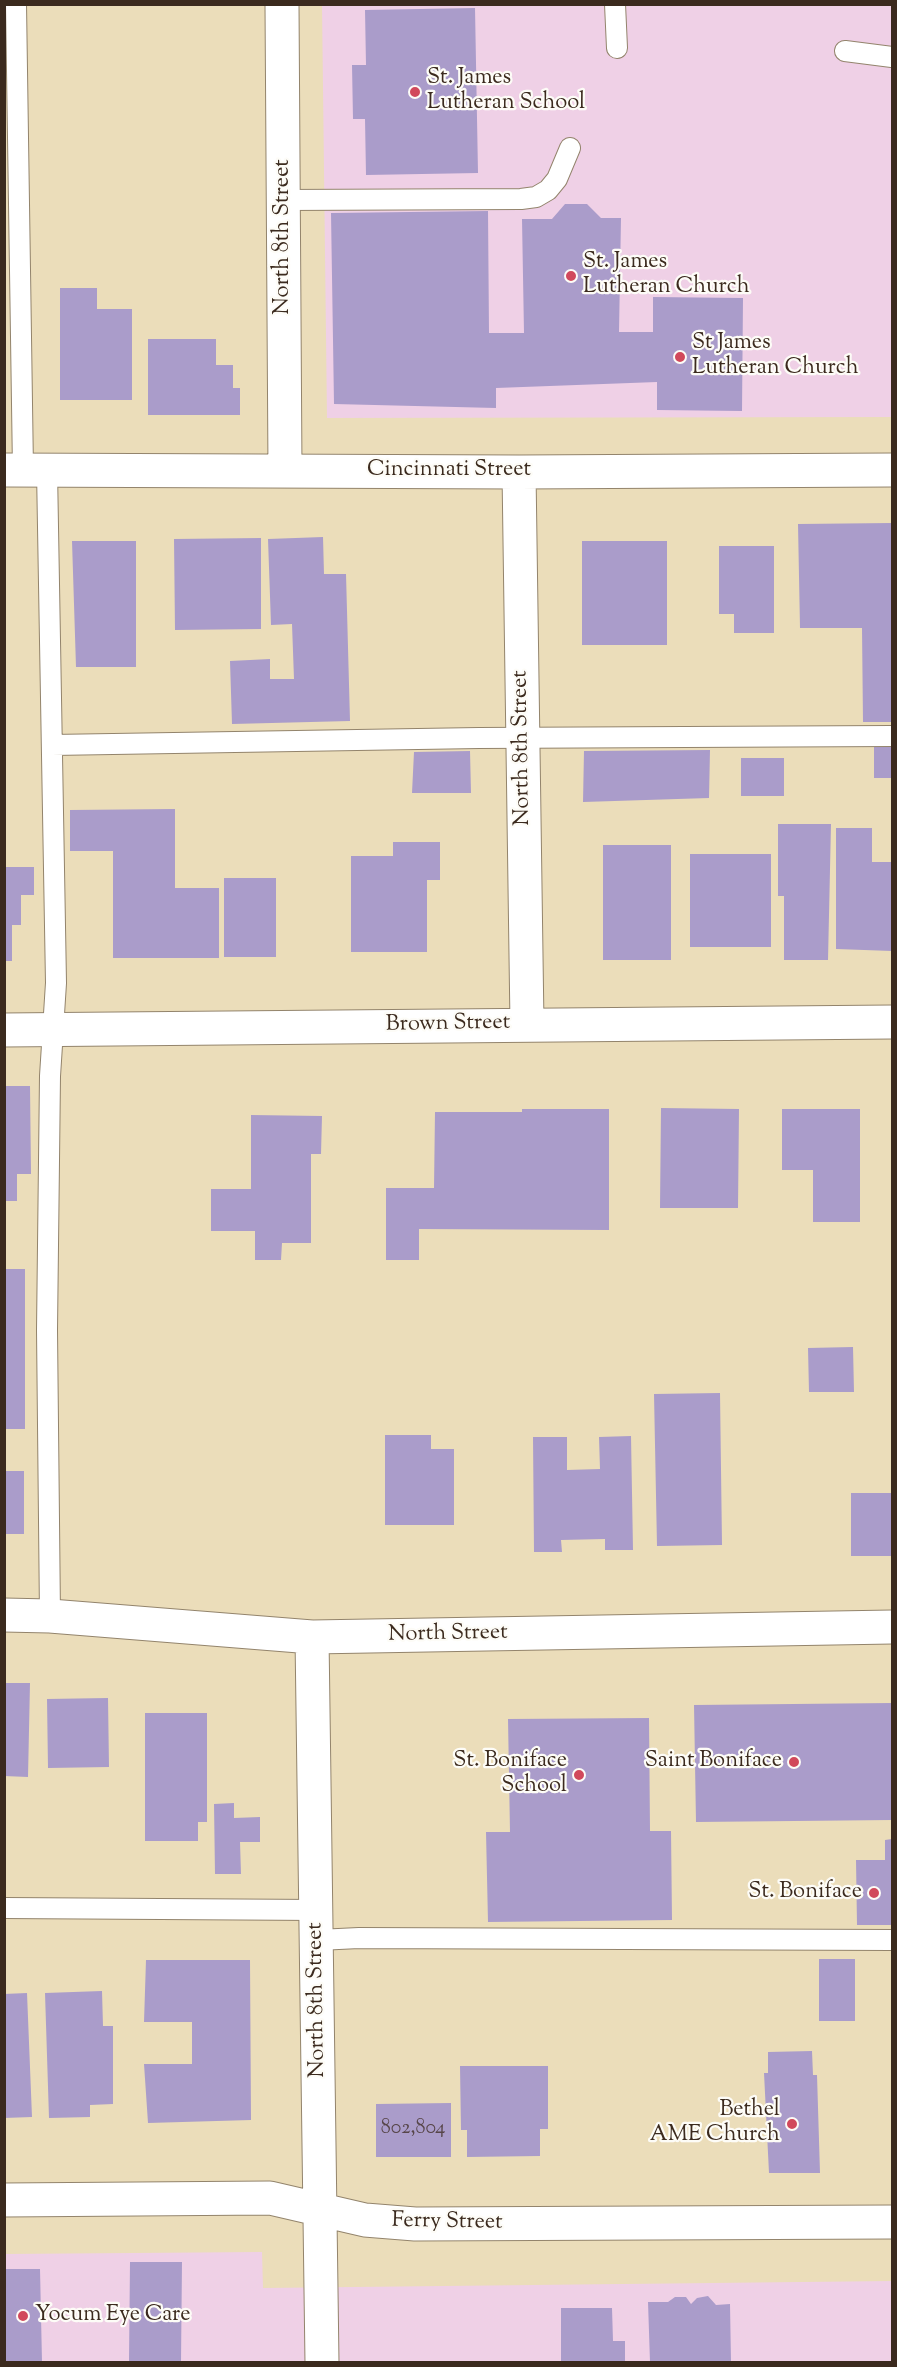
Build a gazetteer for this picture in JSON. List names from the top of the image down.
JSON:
{
  "streets": {
    "street": [
      "North 8th Street",
      "Cincinnati Street",
      "Brown Street",
      "North Street",
      "Ferry Street"
    ]
  },
  "crossings": [
    ["North 8th Street", "Cincinnati Street"],
    ["North 8th Street", "Brown Street"],
    ["North 8th Street", "North Street"],
    ["North 8th Street", "Ferry Street"]
  ],
  "places": [
    "St. James Lutheran School",
    "St. James Lutheran Church",
    "St James Lutheran Church",
    "Saint Boniface",
    "St. Boniface School",
    "St. Boniface",
    "Bethel AME Church",
    "Yocum Eye Care"
  ],
  "house_numbers": ["802,804"]
}
